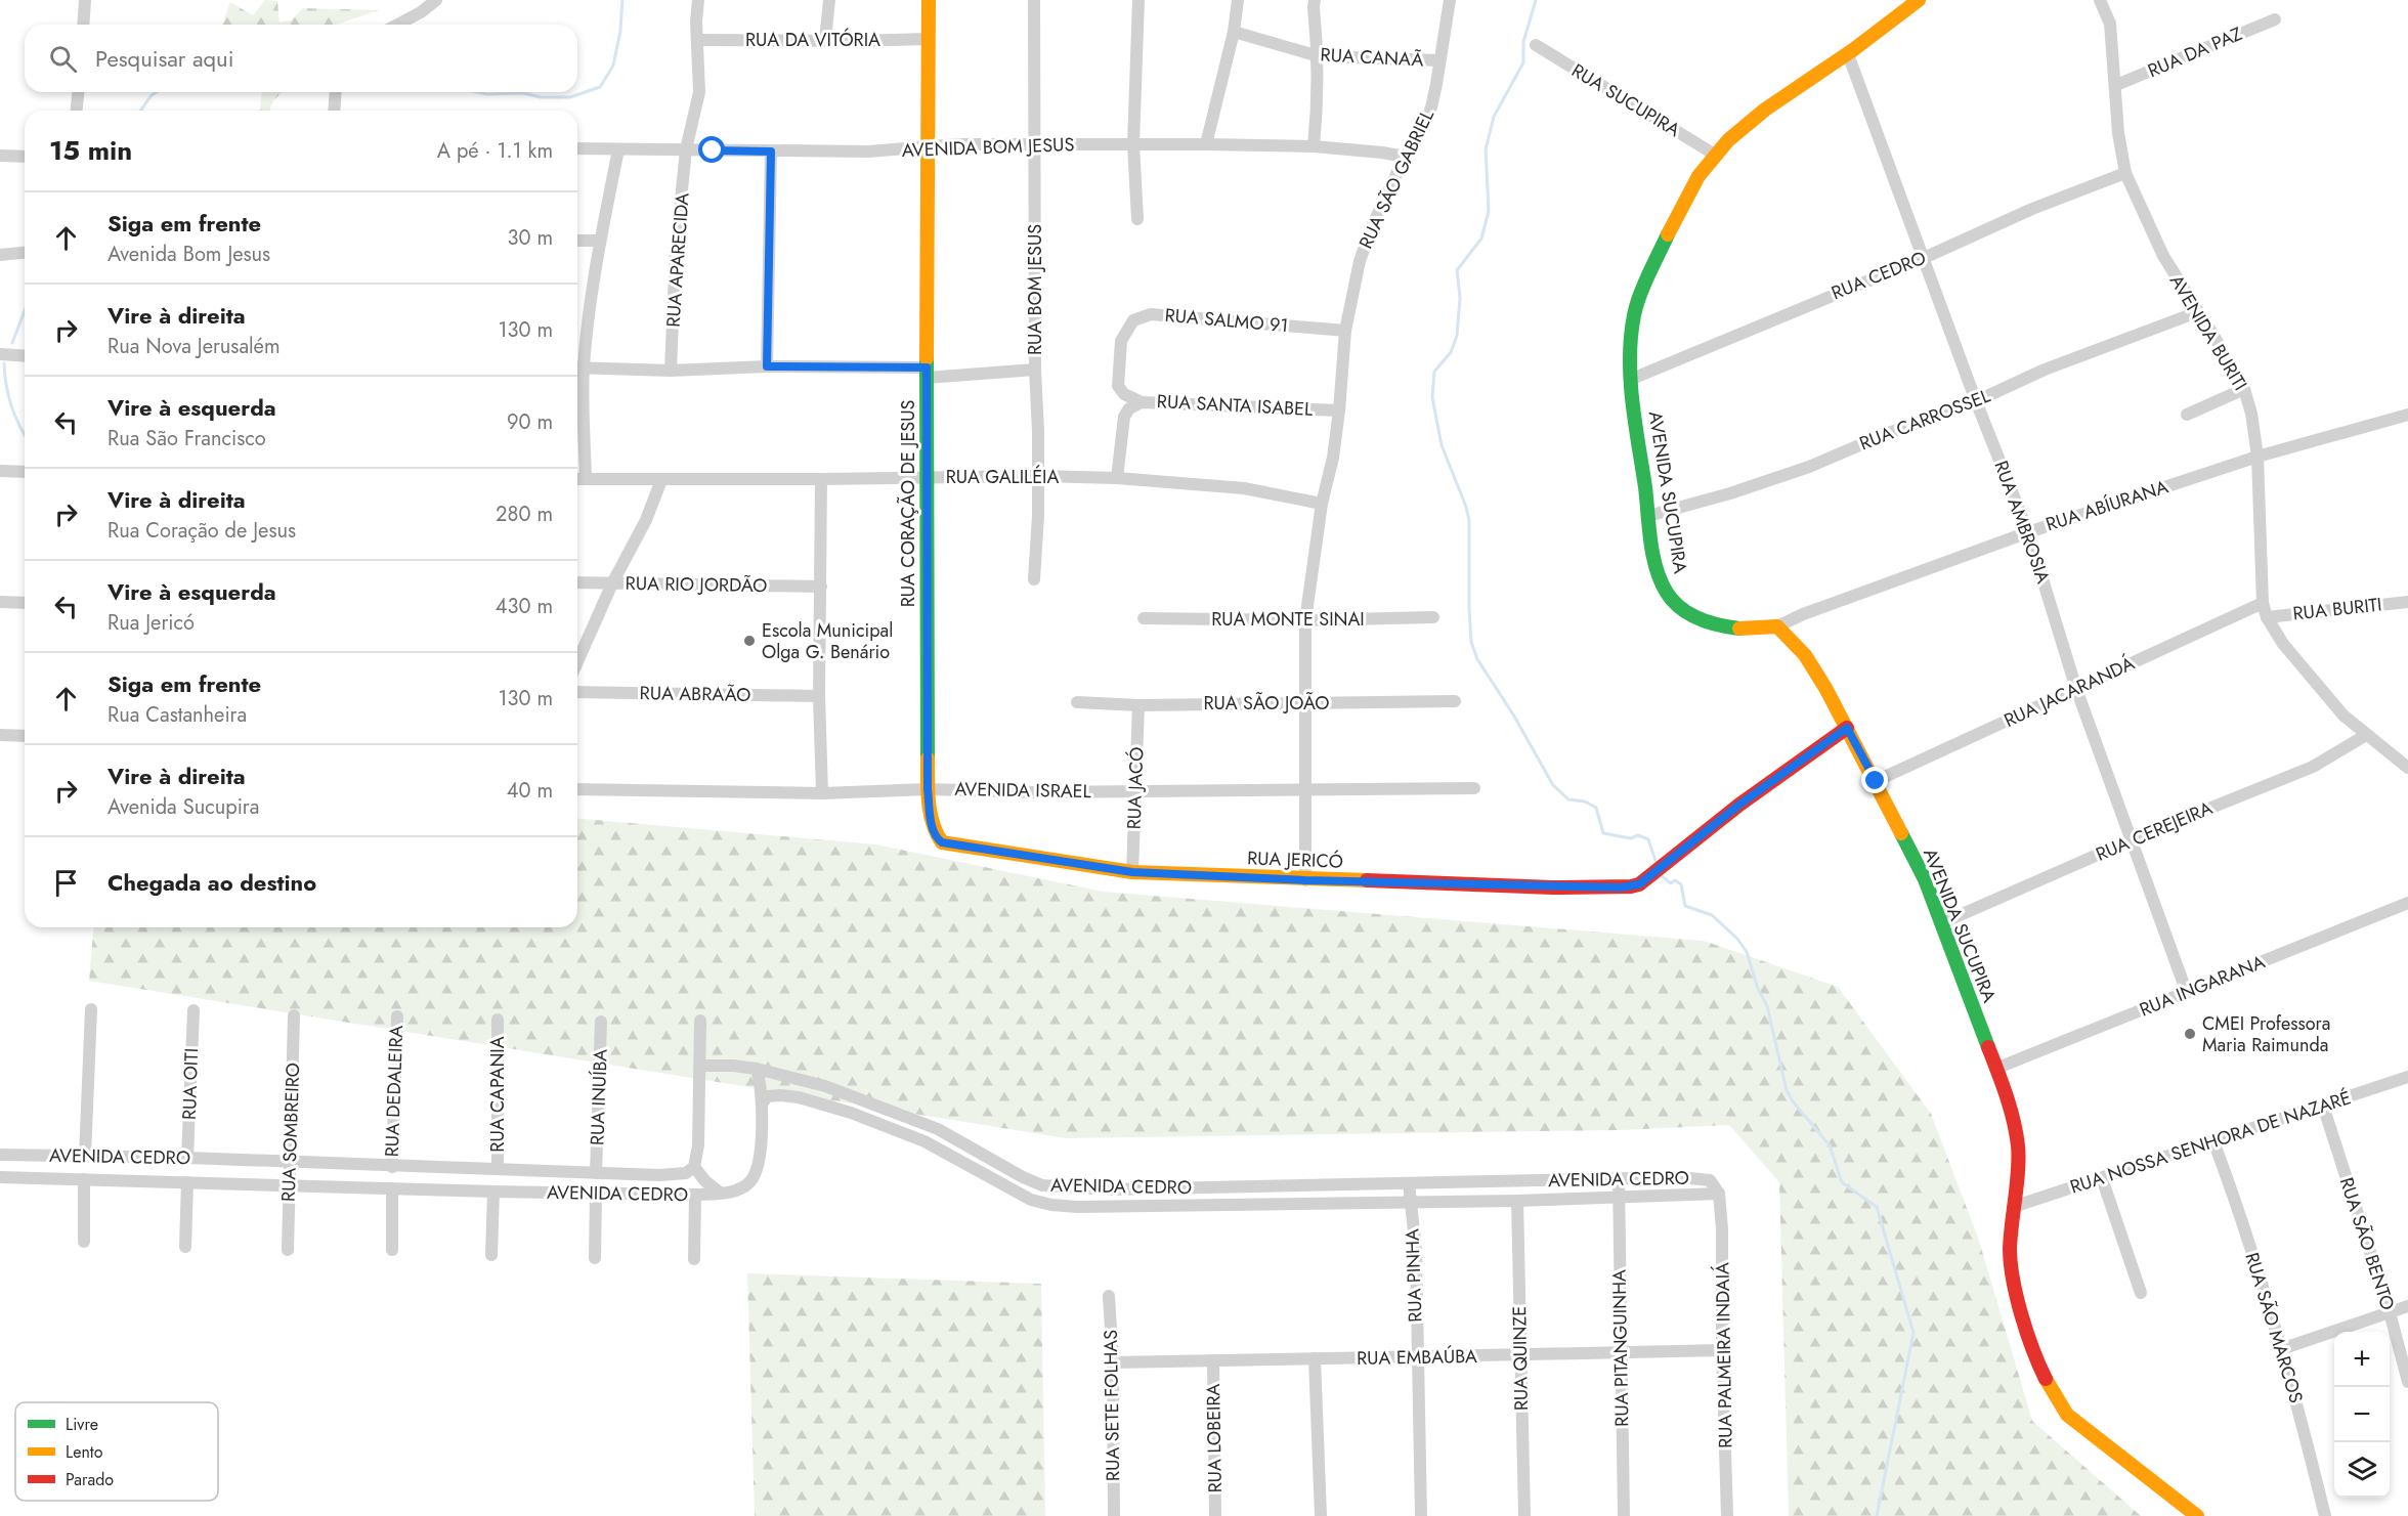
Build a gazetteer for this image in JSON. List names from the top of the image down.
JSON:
{
  "streets": {
    "street": [
      "RUA DA VITÓRIA",
      "RUA DA PAZ",
      "RUA CANAÃ",
      "RUA SUCUPIRA",
      "AVENIDA BOM JESUS",
      "RUA SÃO GABRIEL",
      "RUA APARECIDA",
      "RUA CEDRO",
      "RUA BOM JESUS",
      "RUA SALMO 91",
      "AVENIDA BURITI",
      "RUA SANTA ISABEL",
      "RUA CARROSSEL",
      "RUA GALILÉIA",
      "AVENIDA SUCUPIRA",
      "RUA CORAÇÃO DE JESUS",
      "RUA ABÍURANA",
      "RUA AMBROSIA",
      "RUA RIO JORDÃO",
      "RUA BURITI",
      "RUA MONTE SINAI",
      "RUA JACARANDÁ",
      "RUA ABRAÃO",
      "RUA SÃO JOÃO",
      "RUA JACÓ",
      "AVENIDA ISRAEL",
      "RUA CEREJEIRA",
      "RUA JERICÓ",
      "RUA INGARANA",
      "RUA OITI",
      "RUA DEDALEIRA",
      "RUA CAPANIA",
      "RUA INUÍBA",
      "RUA SOMBREIRO",
      "RUA NOSSA SENHORA DE NAZARÉ",
      "AVENIDA CEDRO",
      "RUA SÃO BENTO",
      "RUA PINHA",
      "RUA SÃO MARCOS",
      "RUA PITANGUINHA",
      "RUA PALMEIRA INDAIÁ",
      "RUA EMBAÚBA",
      "RUA QUINZE",
      "RUA SETE FOLHAS",
      "RUA LOBEIRA"
    ]
  },
  "crossings": [
    ["RUA DA VITÓRIA", "RUA APARECIDA"],
    ["RUA DA VITÓRIA", "RUA CORAÇÃO DE JESUS"],
    ["RUA DA PAZ", "AVENIDA BURITI"],
    ["RUA CANAÃ", "RUA SÃO GABRIEL"],
    ["RUA SUCUPIRA", "AVENIDA SUCUPIRA"],
    ["AVENIDA BOM JESUS", "RUA SÃO GABRIEL"],
    ["AVENIDA BOM JESUS", "RUA APARECIDA"],
    ["AVENIDA BOM JESUS", "RUA BOM JESUS"],
    ["AVENIDA BOM JESUS", "RUA CORAÇÃO DE JESUS"],
    ["RUA SÃO GABRIEL", "RUA SALMO 91"],
    ["RUA SÃO GABRIEL", "RUA SANTA ISABEL"],
    ["RUA SÃO GABRIEL", "RUA GALILÉIA"],
    ["RUA SÃO GABRIEL", "RUA MONTE SINAI"],
    ["RUA SÃO GABRIEL", "RUA SÃO JOÃO"],
    ["RUA SÃO GABRIEL", "AVENIDA ISRAEL"],
    ["RUA SÃO GABRIEL", "RUA JERICÓ"],
    ["RUA CEDRO", "AVENIDA BURITI"],
    ["RUA CEDRO", "AVENIDA SUCUPIRA"],
    ["RUA CEDRO", "RUA AMBROSIA"],
    ["RUA BOM JESUS", "RUA GALILÉIA"],
    ["RUA SALMO 91", "RUA SANTA ISABEL"],
    ["AVENIDA BURITI", "RUA CARROSSEL"],
    ["AVENIDA BURITI", "RUA ABÍURANA"],
    ["AVENIDA BURITI", "RUA BURITI"],
    ["AVENIDA BURITI", "RUA JACARANDÁ"],
    ["AVENIDA BURITI", "RUA CEREJEIRA"],
    ["RUA SANTA ISABEL", "RUA GALILÉIA"],
    ["RUA CARROSSEL", "AVENIDA SUCUPIRA"],
    ["RUA CARROSSEL", "RUA AMBROSIA"],
    ["RUA GALILÉIA", "RUA CORAÇÃO DE JESUS"],
    ["AVENIDA SUCUPIRA", "RUA ABÍURANA"],
    ["AVENIDA SUCUPIRA", "RUA AMBROSIA"],
    ["AVENIDA SUCUPIRA", "RUA JACARANDÁ"],
    ["AVENIDA SUCUPIRA", "RUA CEREJEIRA"],
    ["AVENIDA SUCUPIRA", "RUA JERICÓ"],
    ["AVENIDA SUCUPIRA", "RUA INGARANA"],
    ["AVENIDA SUCUPIRA", "RUA NOSSA SENHORA DE NAZARÉ"],
    ["RUA CORAÇÃO DE JESUS", "AVENIDA ISRAEL"],
    ["RUA CORAÇÃO DE JESUS", "RUA JERICÓ"],
    ["RUA ABÍURANA", "RUA AMBROSIA"],
    ["RUA AMBROSIA", "RUA JACARANDÁ"],
    ["RUA AMBROSIA", "RUA CEREJEIRA"],
    ["RUA AMBROSIA", "RUA INGARANA"],
    ["RUA SÃO JOÃO", "RUA JACÓ"],
    ["RUA JACÓ", "AVENIDA ISRAEL"],
    ["RUA JACÓ", "RUA JERICÓ"],
    ["RUA OITI", "AVENIDA CEDRO"],
    ["RUA DEDALEIRA", "AVENIDA CEDRO"],
    ["RUA CAPANIA", "AVENIDA CEDRO"],
    ["RUA INUÍBA", "AVENIDA CEDRO"],
    ["RUA SOMBREIRO", "AVENIDA CEDRO"],
    ["RUA NOSSA SENHORA DE NAZARÉ", "RUA SÃO BENTO"],
    ["RUA NOSSA SENHORA DE NAZARÉ", "RUA SÃO MARCOS"],
    ["AVENIDA CEDRO", "RUA PINHA"],
    ["AVENIDA CEDRO", "RUA PITANGUINHA"],
    ["AVENIDA CEDRO", "RUA PALMEIRA INDAIÁ"],
    ["AVENIDA CEDRO", "RUA QUINZE"],
    ["RUA PINHA", "RUA EMBAÚBA"],
    ["RUA PITANGUINHA", "RUA EMBAÚBA"],
    ["RUA PALMEIRA INDAIÁ", "RUA EMBAÚBA"],
    ["RUA EMBAÚBA", "RUA QUINZE"],
    ["RUA EMBAÚBA", "RUA SETE FOLHAS"],
    ["RUA EMBAÚBA", "RUA LOBEIRA"]
  ],
  "places": ["Escola Municipal Olga G. Benário", "CMEI Professora Maria Raimunda"],
  "legend": ["Livre", "Lento", "Parado"],
  "page": {
    "search": "Pesquisar aqui",
    "heading": ["15 min", "A pé · 1.1 km"],
    "list": [
      ["Siga em frente", "Avenida Bom Jesus", "30 m"],
      ["Vire à direita", "Rua Nova Jerusalém", "130 m"],
      ["Vire à esquerda", "Rua São Francisco", "90 m"],
      ["Vire à direita", "Rua Coração de Jesus", "280 m"],
      ["Vire à esquerda", "Rua Jericó", "430 m"],
      ["Siga em frente", "Rua Castanheira", "130 m"],
      ["Vire à direita", "Avenida Sucupira", "40 m"],
      "Chegada ao destino"
    ],
    "map_buttons": ["+", "−"]
  }
}
